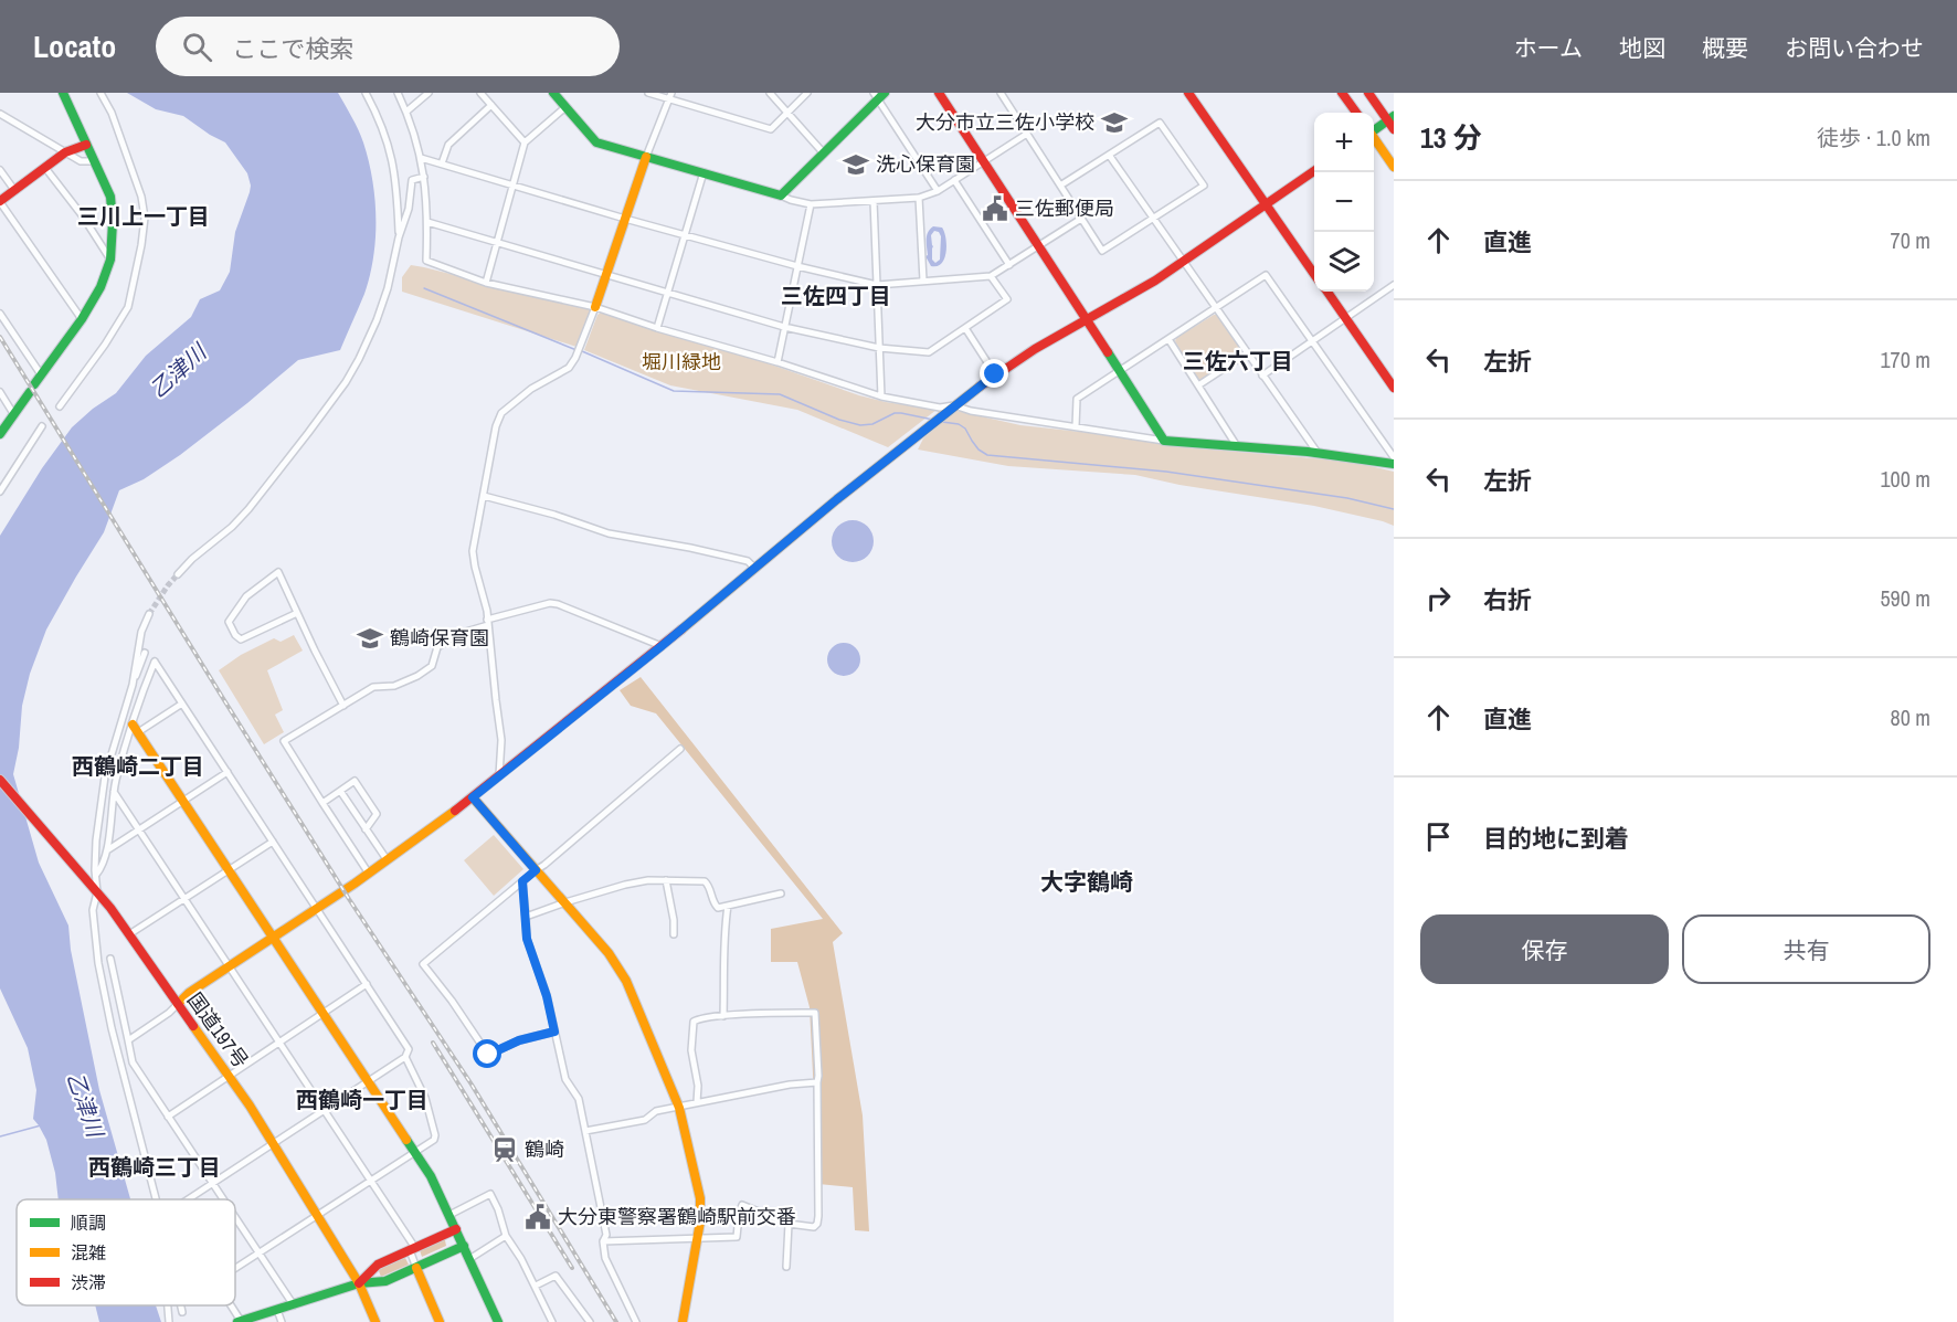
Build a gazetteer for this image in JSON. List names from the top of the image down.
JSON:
{
  "streets": {
    "main road": ["国道197号"]
  },
  "districts": [
    "三川上一丁目",
    "三佐四丁目",
    "三佐六丁目",
    "西鶴崎二丁目",
    "大字鶴崎",
    "西鶴崎一丁目",
    "西鶴崎三丁目"
  ],
  "water": ["乙津川"],
  "parks": ["堀川緑地"],
  "places": {
    "school or university": ["大分市立三佐小学校", "洗心保育園", "鶴崎保育園"],
    "public building": ["三佐郵便局", "大分東警察署鶴崎駅前交番"],
    "station": ["鶴崎"]
  },
  "legend": ["順調", "混雑", "渋滞"],
  "page": {
    "header": "Locato",
    "search": "ここで検索",
    "nav": [
      "ホーム",
      "地図",
      "概要",
      "お問い合わせ"
    ],
    "heading": ["13 分", "徒歩 · 1.0 km"],
    "map_buttons": ["+", "−"],
    "list": [
      ["直進", "70 m"],
      ["左折", "170 m"],
      ["左折", "100 m"],
      ["右折", "590 m"],
      ["直進", "80 m"],
      "目的地に到着"
    ],
    "buttons": ["保存", "共有"]
  }
}
